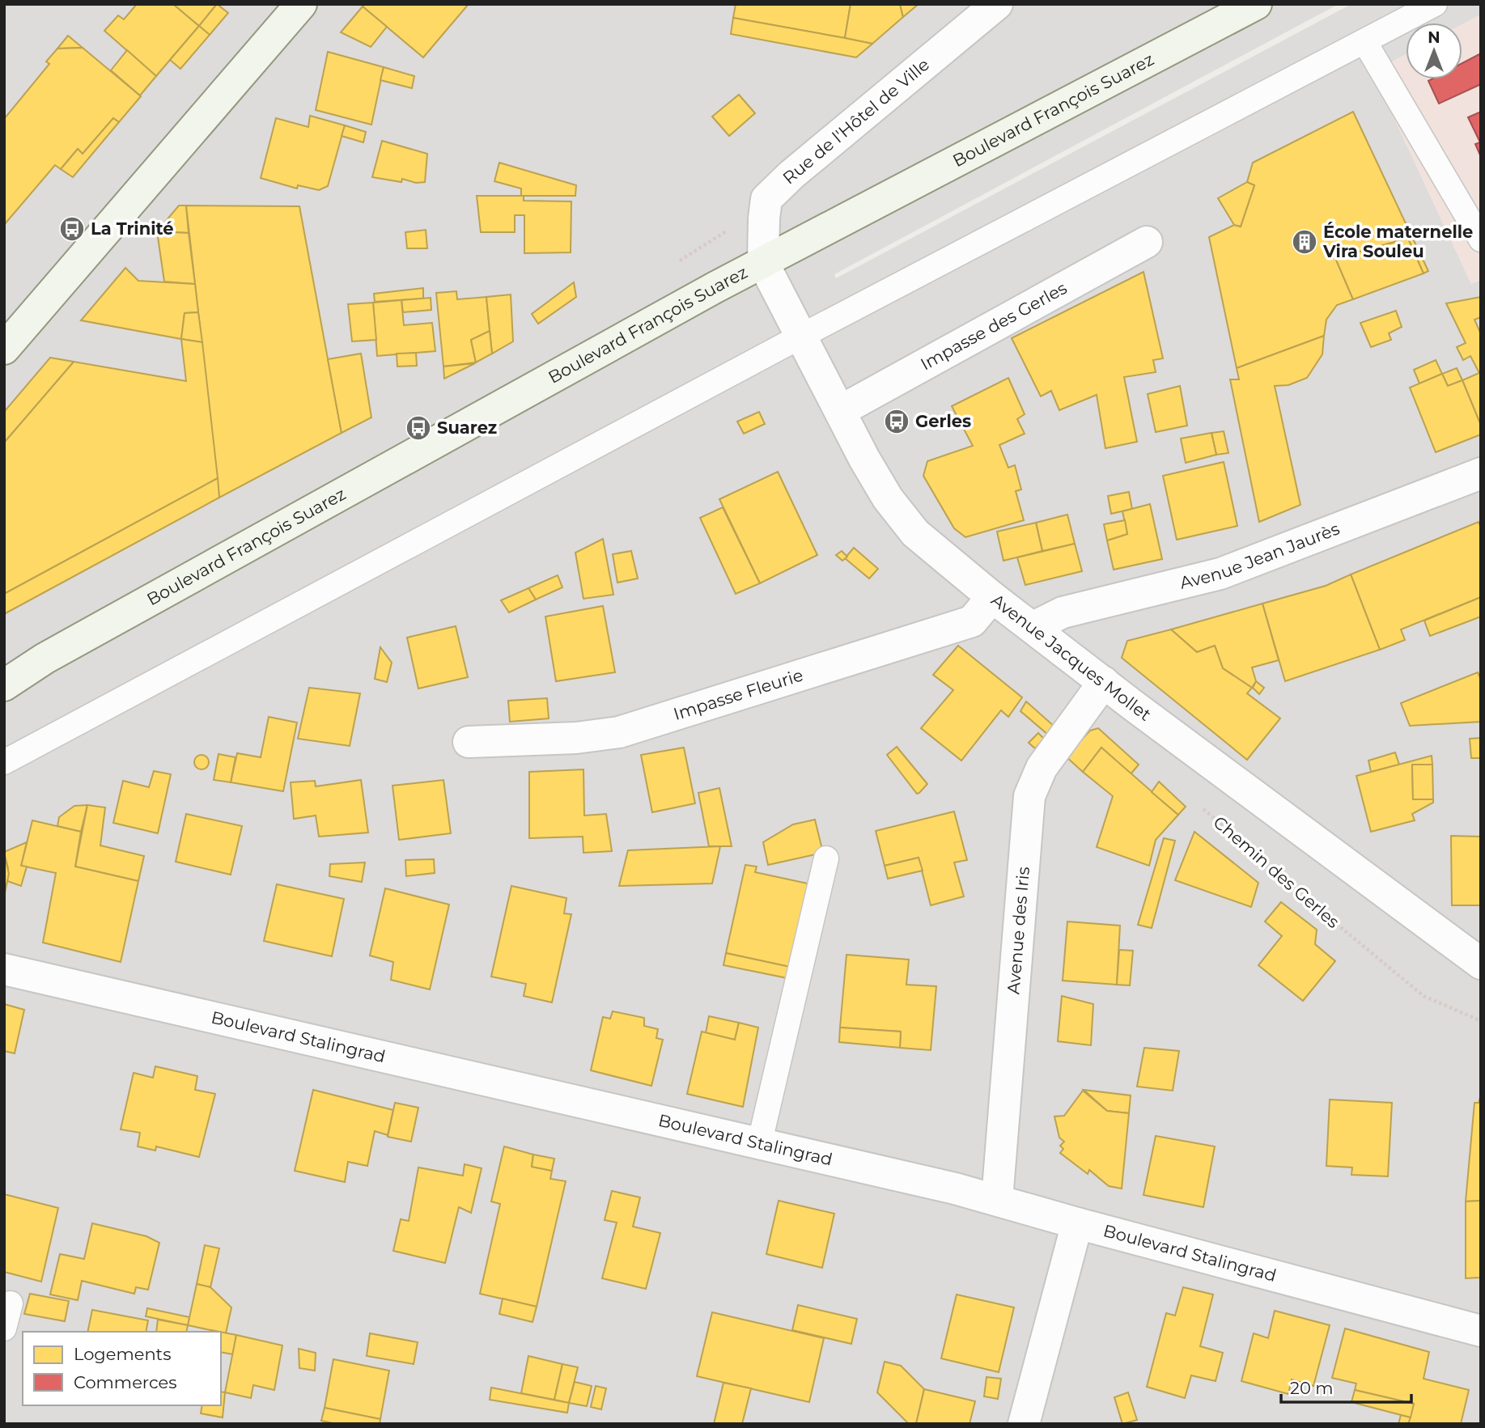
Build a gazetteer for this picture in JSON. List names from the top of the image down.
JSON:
{
  "streets": {
    "main road": ["Boulevard François Suarez"],
    "street": [
      "Rue de l'Hôtel de Ville",
      "Impasse des Gerles",
      "Avenue Jean Jaurès",
      "Avenue Jacques Mollet",
      "Impasse Fleurie",
      "Avenue des Iris",
      "Boulevard Stalingrad"
    ],
    "path": ["Chemin des Gerles"]
  },
  "crossings": [
    ["Boulevard François Suarez", "Rue de l'Hôtel de Ville"],
    ["Boulevard François Suarez", "Avenue Jacques Mollet"],
    ["Rue de l'Hôtel de Ville", "Avenue Jacques Mollet"],
    ["Impasse des Gerles", "Avenue Jacques Mollet"],
    ["Avenue Jean Jaurès", "Avenue Jacques Mollet"],
    ["Avenue Jacques Mollet", "Impasse Fleurie"],
    ["Avenue Jacques Mollet", "Avenue des Iris"],
    ["Avenue des Iris", "Boulevard Stalingrad"]
  ],
  "places": {
    "bus stop": ["La Trinité", "Gerles", "Suarez"],
    "building": ["École maternelle Vira Souleu"]
  },
  "legend": ["Logements", "Commerces"],
  "scale_bar": "20 m",
  "north": "top"
}
